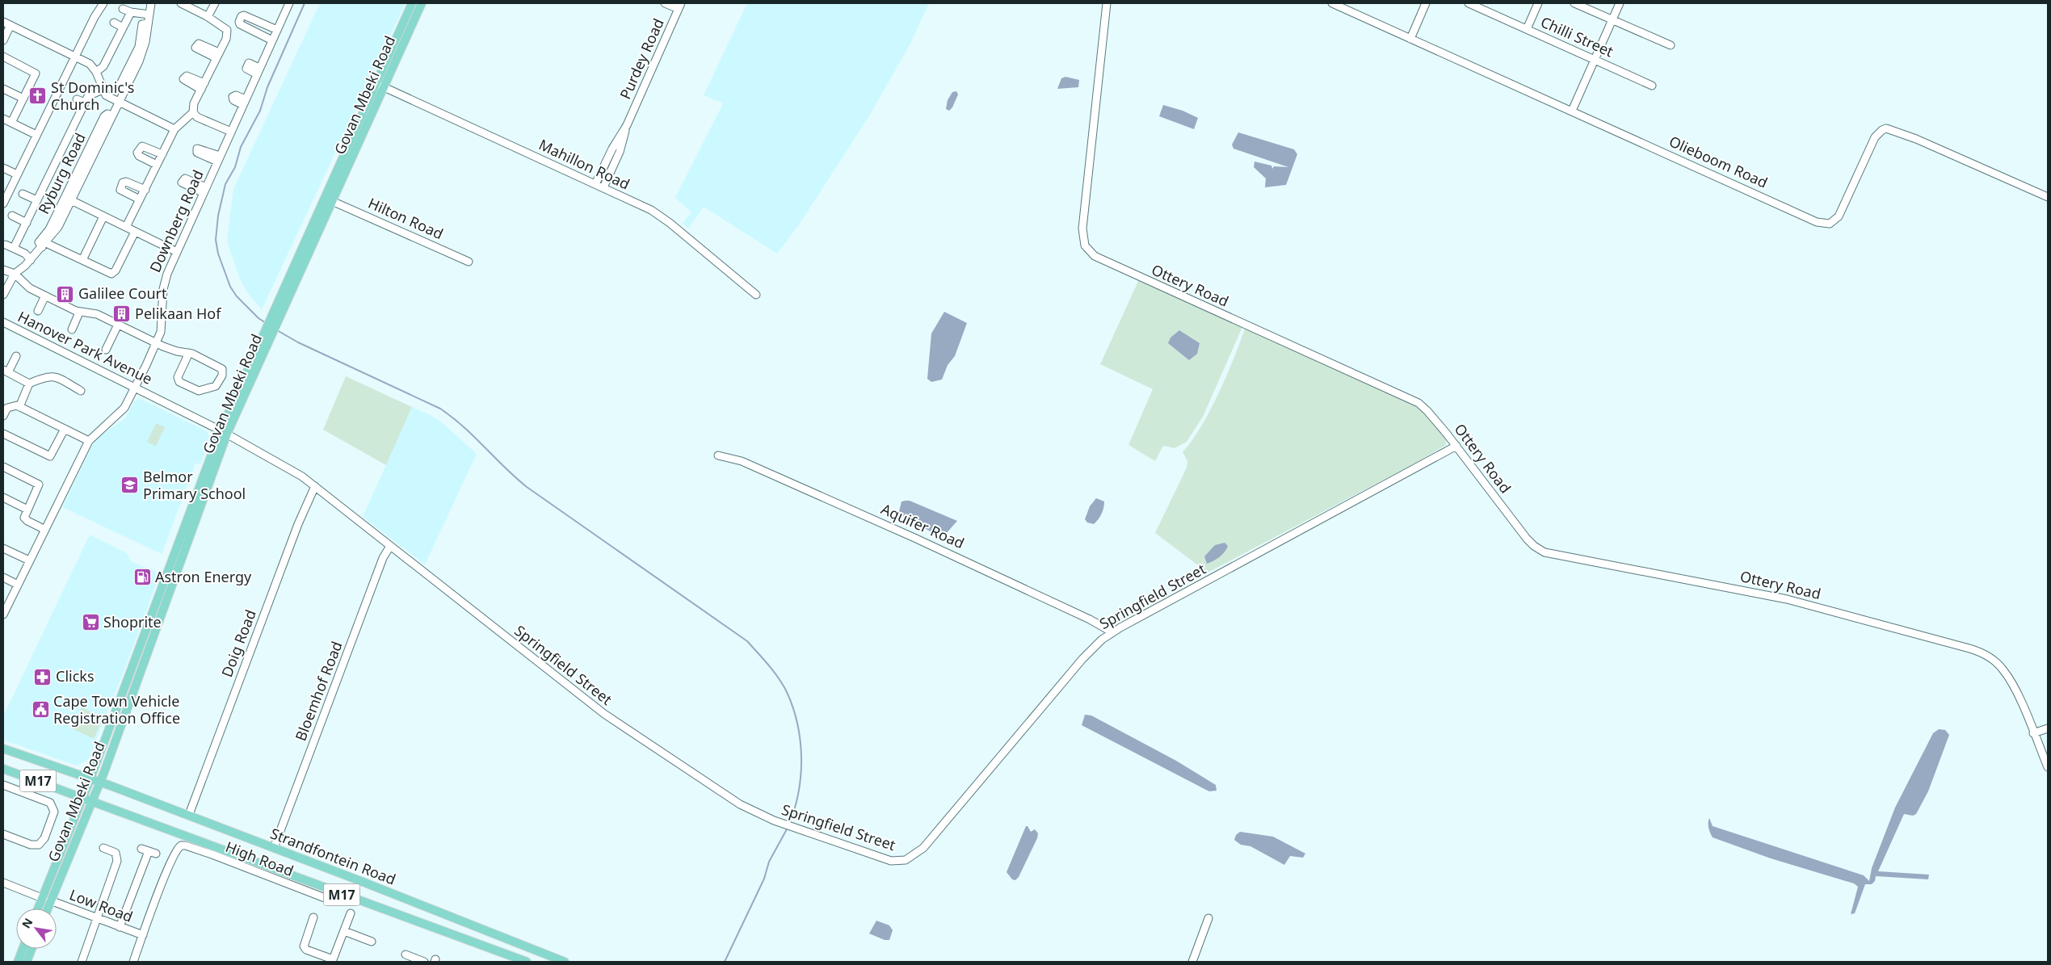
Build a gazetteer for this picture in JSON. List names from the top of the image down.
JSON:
{
  "streets": {
    "main road": ["Govan Mbeki Road", "M17", "Strandfontein Road"],
    "street": [
      "Chilli Street",
      "Purdey Road",
      "Olieboom Road",
      "Mahillon Road",
      "Ryburg Road",
      "Hilton Road",
      "Downberg Road",
      "Ottery Road",
      "Hanover Park Avenue",
      "Aquifer Road",
      "Springfield Street",
      "Doig Road",
      "Bloemhof Road",
      "High Road",
      "Low Road"
    ]
  },
  "crossings": [
    ["Purdey Road", "Mahillon Road"],
    ["Govan Mbeki Road", "Mahillon Road"],
    ["Govan Mbeki Road", "Hilton Road"],
    ["Govan Mbeki Road", "Hanover Park Avenue"],
    ["Govan Mbeki Road", "Springfield Street"],
    ["Govan Mbeki Road", "M17"],
    ["Govan Mbeki Road", "Strandfontein Road"],
    ["Govan Mbeki Road", "Low Road"],
    ["Downberg Road", "Hanover Park Avenue"],
    ["Ottery Road", "Springfield Street"],
    ["Hanover Park Avenue", "Springfield Street"],
    ["Aquifer Road", "Springfield Street"],
    ["Springfield Street", "Doig Road"],
    ["Springfield Street", "Bloemhof Road"],
    ["Bloemhof Road", "Strandfontein Road"],
    ["M17", "Strandfontein Road"],
    ["High Road", "Low Road"]
  ],
  "places": {
    "church": ["St Dominic's Church"],
    "building": ["Galilee Court", "Pelikaan Hof"],
    "school or university": ["Belmor Primary School"],
    "fuel station": ["Astron Energy"],
    "supermarket": ["Shoprite"],
    "pharmacy": ["Clicks"],
    "public building": ["Cape Town Vehicle Registration Office"]
  },
  "north": "top left"
}
